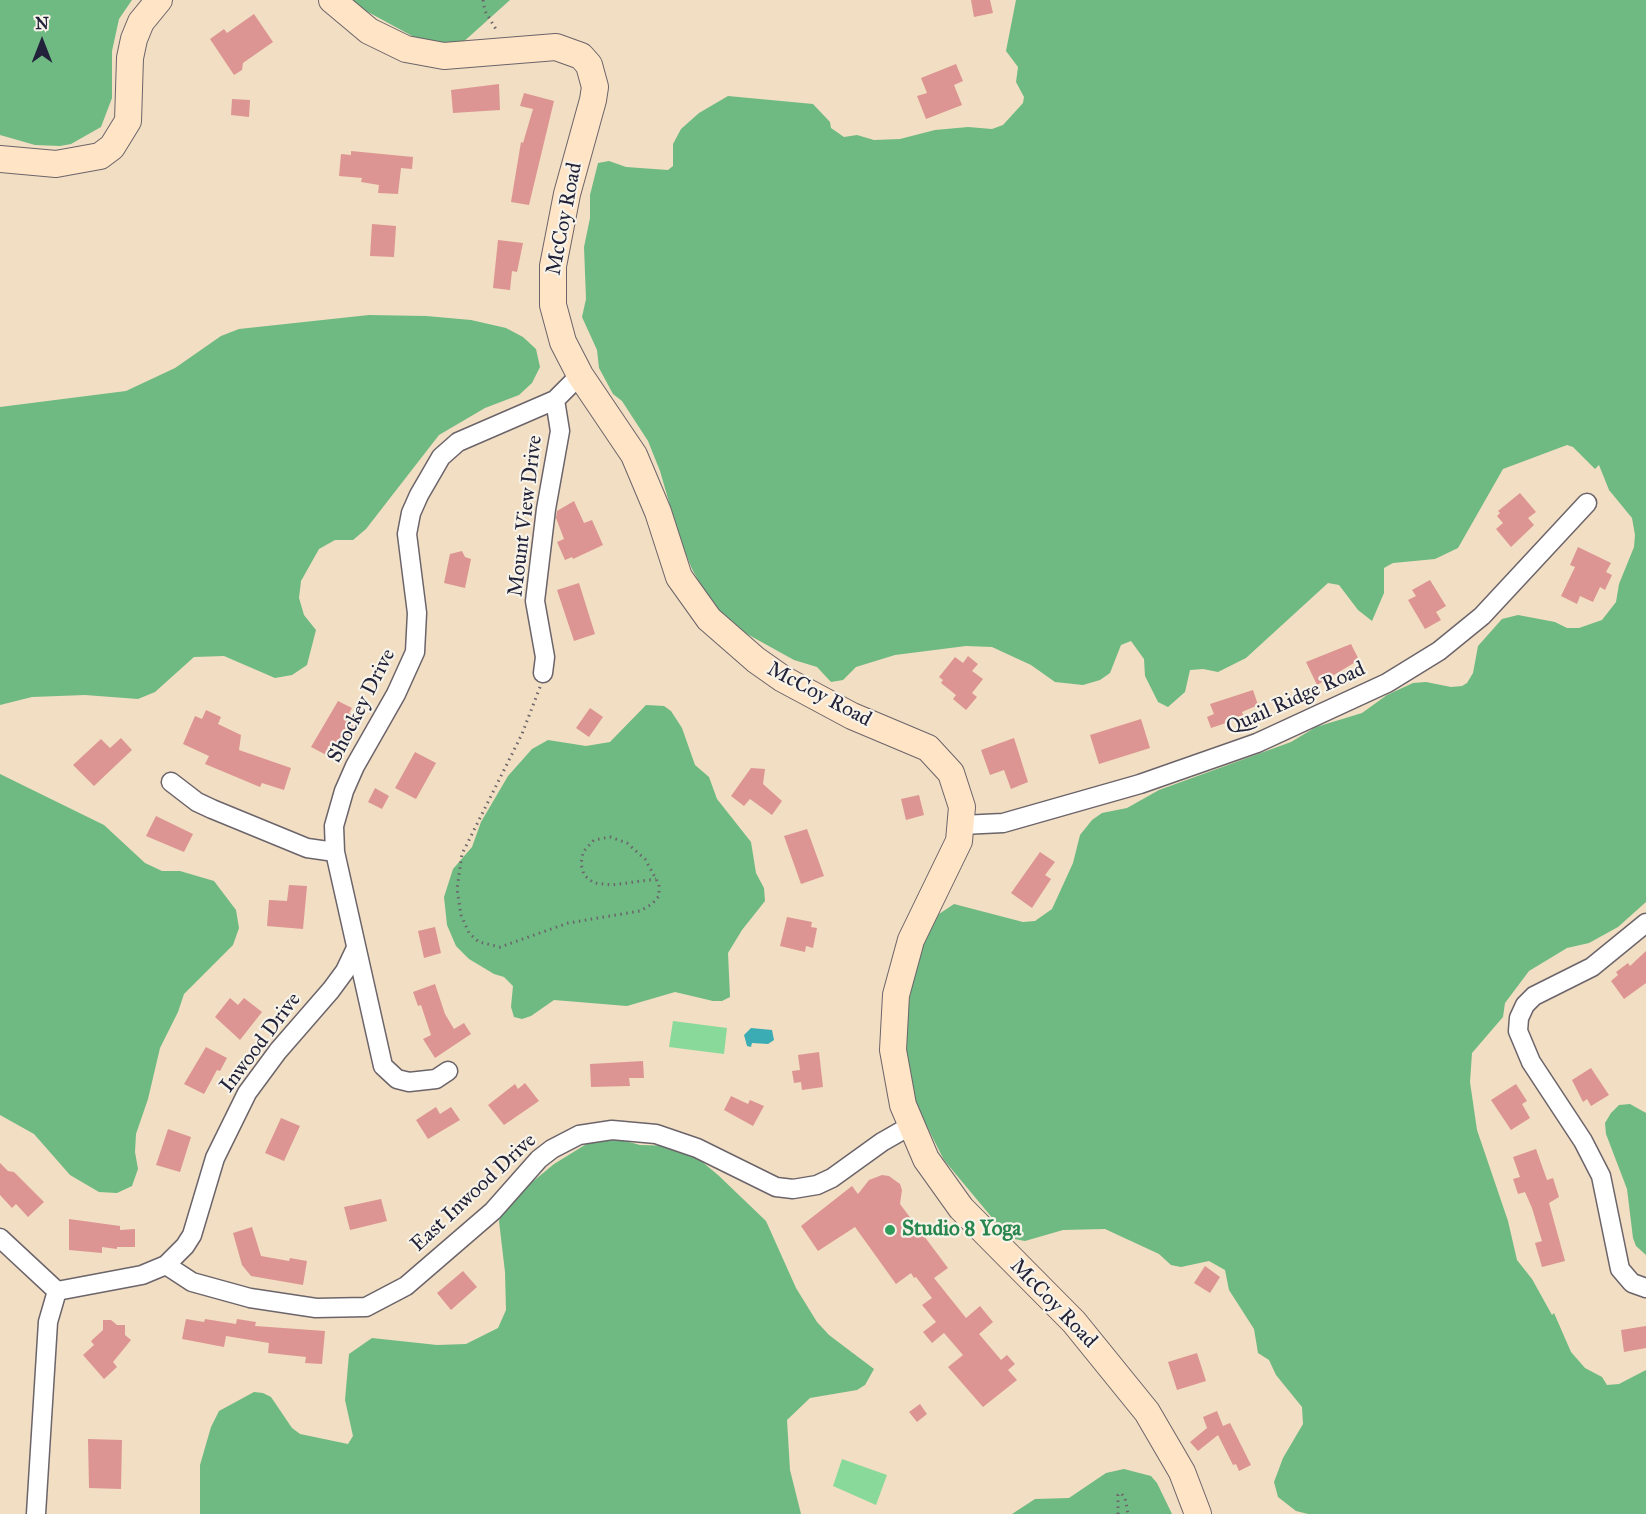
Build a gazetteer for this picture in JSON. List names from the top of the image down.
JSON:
{
  "streets": {
    "street": [
      "McCoy Road",
      "Mount View Drive",
      "Quail Ridge Road",
      "Shockey Drive",
      "Inwood Drive",
      "East Inwood Drive"
    ]
  },
  "crossings": [
    ["McCoy Road", "Quail Ridge Road"],
    ["McCoy Road", "Shockey Drive"],
    ["McCoy Road", "East Inwood Drive"],
    ["Mount View Drive", "Shockey Drive"],
    ["Shockey Drive", "Inwood Drive"],
    ["Inwood Drive", "East Inwood Drive"]
  ],
  "places": ["Studio 8 Yoga"],
  "north": "top"
}
